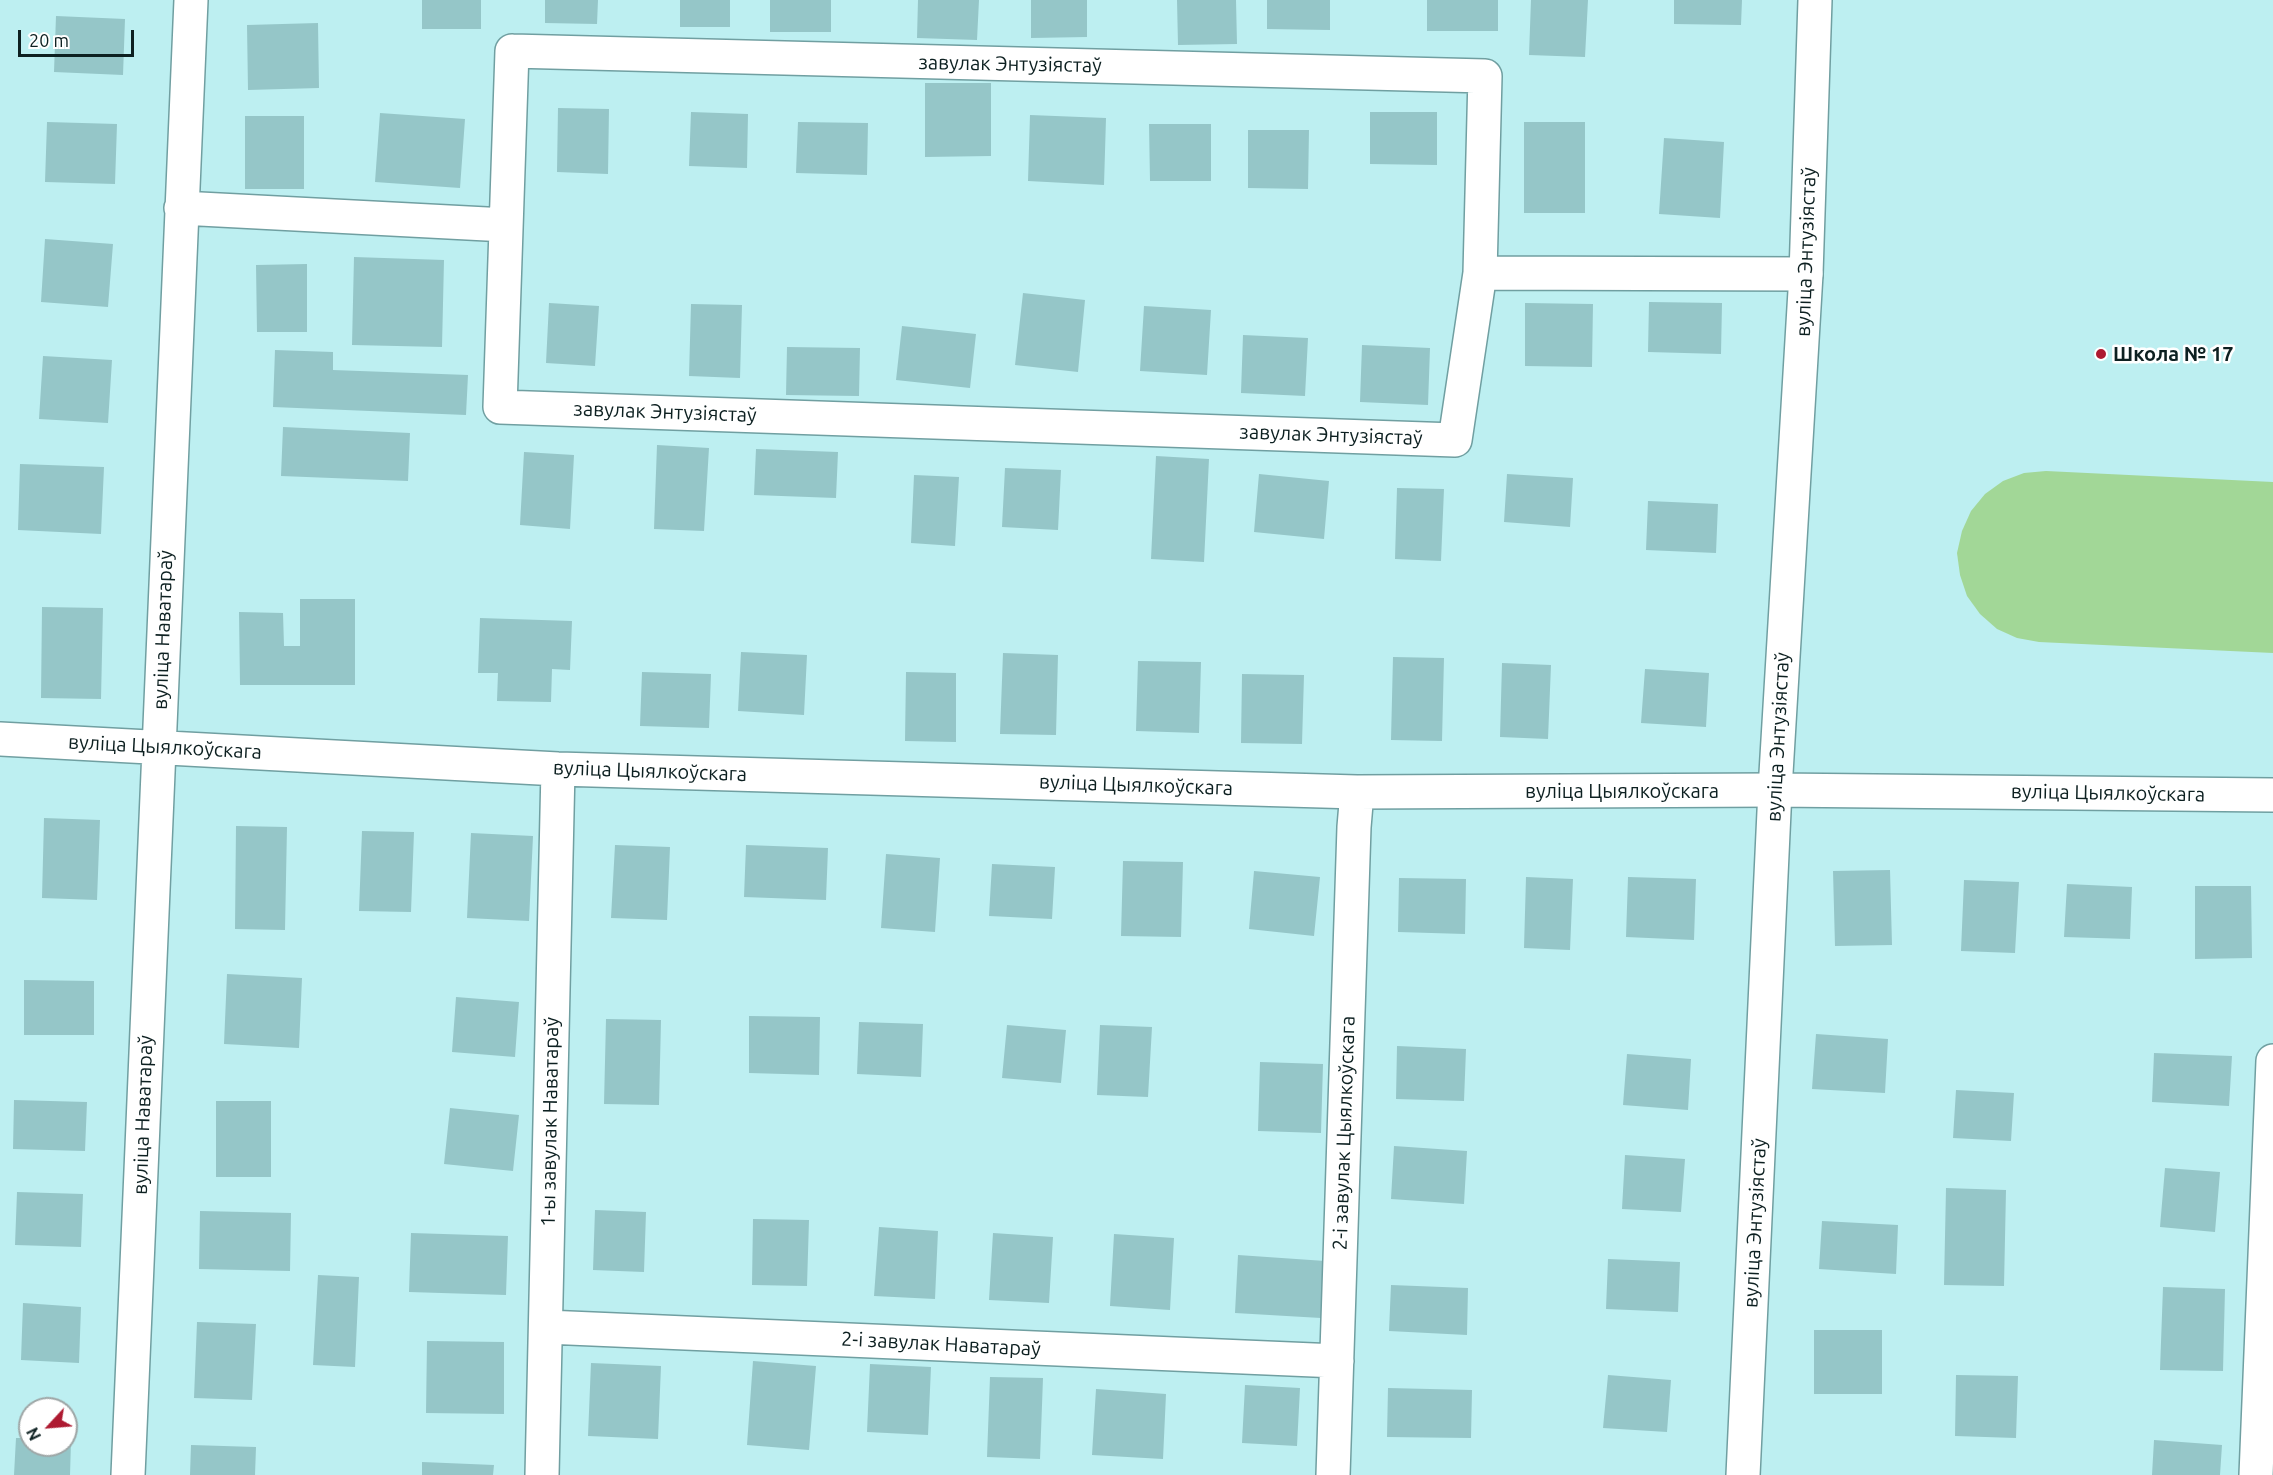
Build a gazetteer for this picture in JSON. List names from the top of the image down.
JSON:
{
  "streets": {
    "street": [
      "завулак Энтузіястаў",
      "вуліца Энтузіястаў",
      "вуліца Наватараў",
      "вуліца Цыялкоўскага",
      "1-ы завулак Наватараў",
      "2-і завулак Цыялкоўскага",
      "2-і завулак Наватараў"
    ]
  },
  "crossings": [
    ["вуліца Энтузіястаў", "вуліца Цыялкоўскага"],
    ["вуліца Наватараў", "вуліца Цыялкоўскага"],
    ["вуліца Цыялкоўскага", "1-ы завулак Наватараў"],
    ["вуліца Цыялкоўскага", "2-і завулак Цыялкоўскага"],
    ["1-ы завулак Наватараў", "2-і завулак Наватараў"],
    ["2-і завулак Цыялкоўскага", "2-і завулак Наватараў"]
  ],
  "places": ["Школа № 17"],
  "scale_bar": "20 m",
  "north": "bottom left"
}
